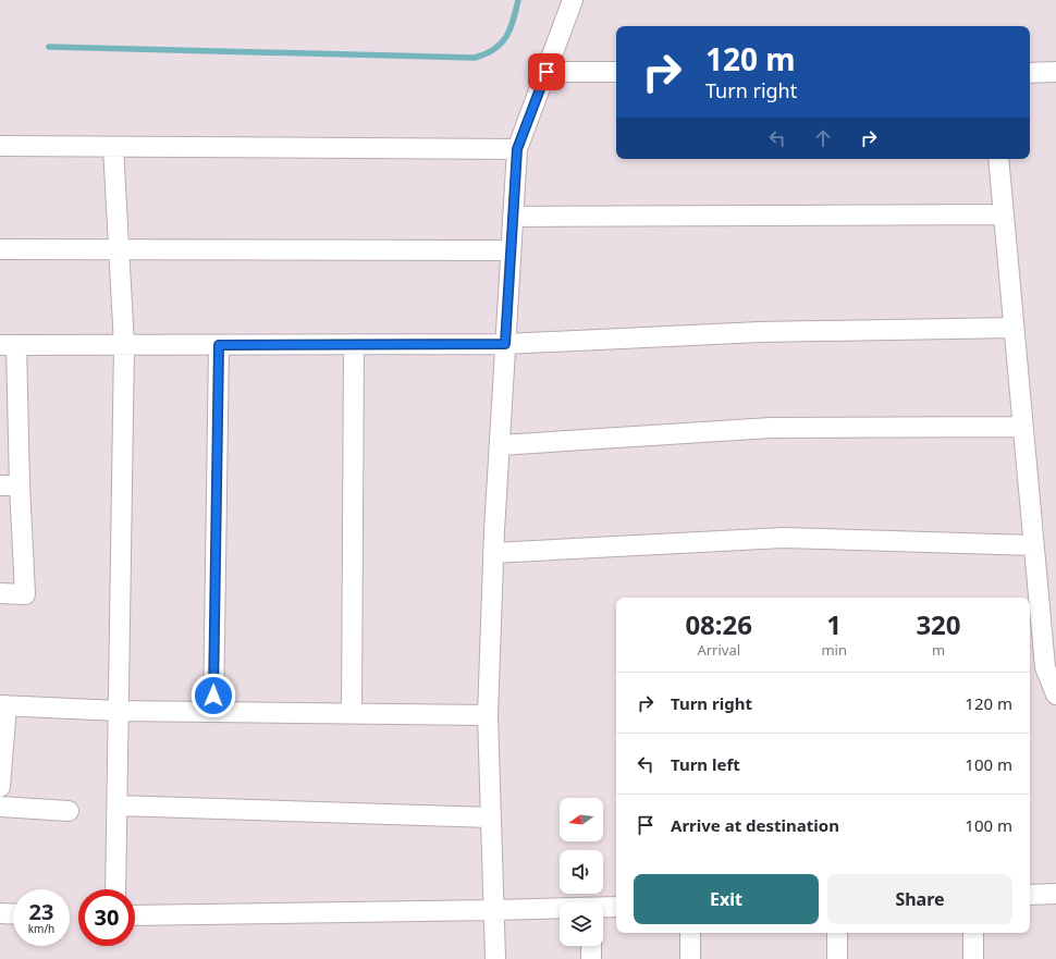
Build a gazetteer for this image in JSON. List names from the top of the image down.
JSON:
{
  "north": "left",
  "page": {
    "turn": ["120 m", "Turn right"],
    "eta": [
      "08:26",
      "Arrival",
      "1",
      "min",
      "320",
      "m"
    ],
    "list": [
      {
        "name": "Turn right",
        "value": "120 m"
      },
      {
        "name": "Turn left",
        "value": "100 m"
      },
      {
        "name": "Arrive at destination",
        "value": "100 m"
      }
    ],
    "buttons": ["Exit", "Share"],
    "speed": "23 km/h",
    "limit": "30"
  }
}
